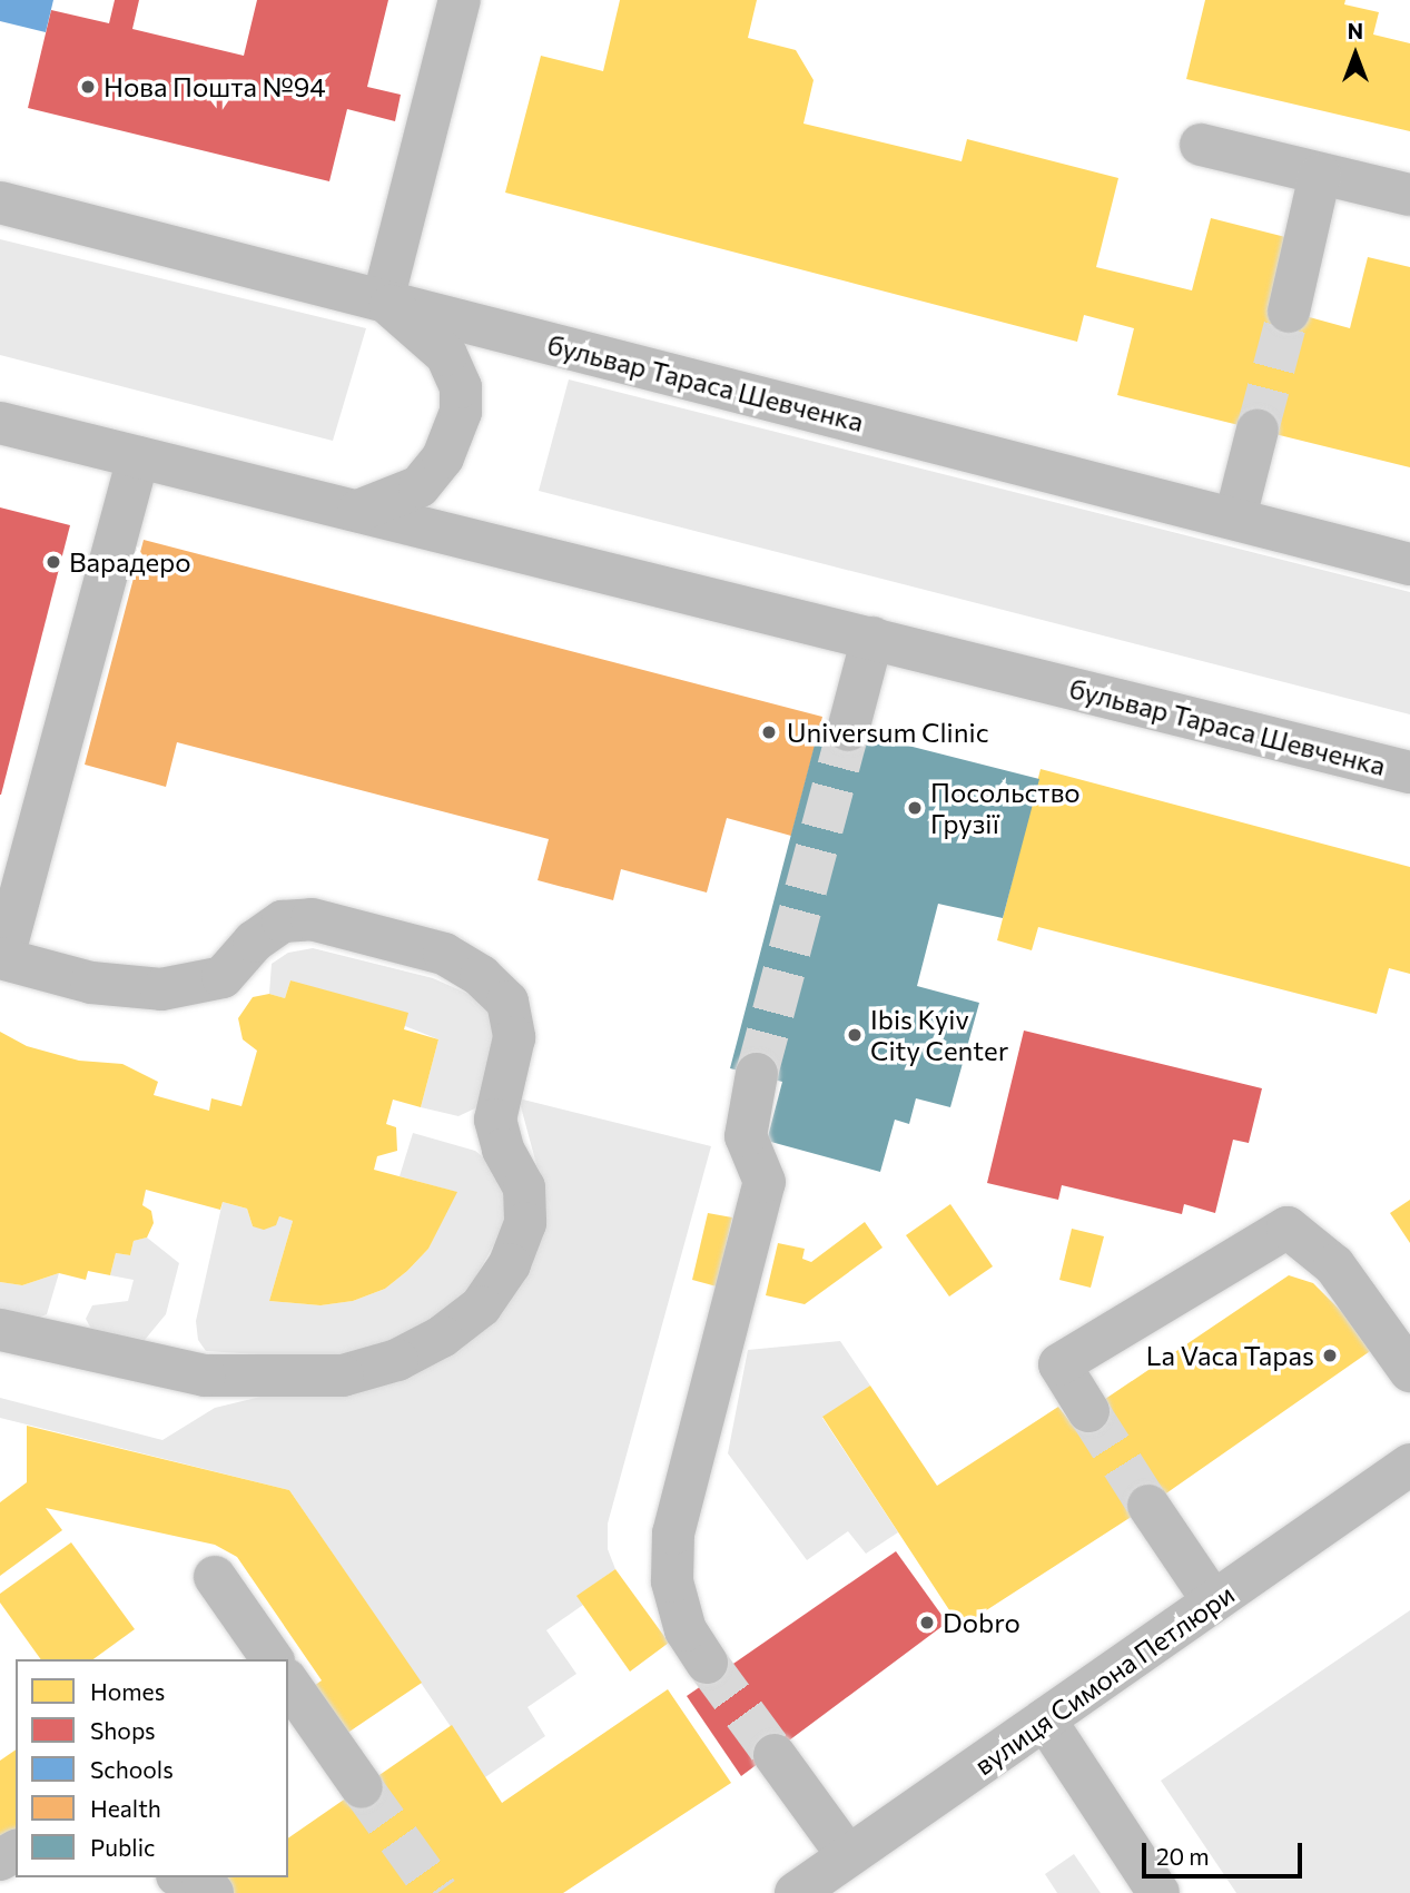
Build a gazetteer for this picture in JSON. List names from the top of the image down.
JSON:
{
  "streets": {
    "main road": ["бульвар Тараса Шевченка", "вулиця Симона Петлюри"]
  },
  "places": [
    "Нова Пошта №94",
    "Варадеро",
    "Universum Clinic",
    "Посольство Грузії",
    "Ibis Kyiv City Center",
    "La Vaca Tapas",
    "Dobro"
  ],
  "legend": [
    "Homes",
    "Shops",
    "Schools",
    "Health",
    "Public"
  ],
  "scale_bar": "20 m",
  "north": "top"
}
